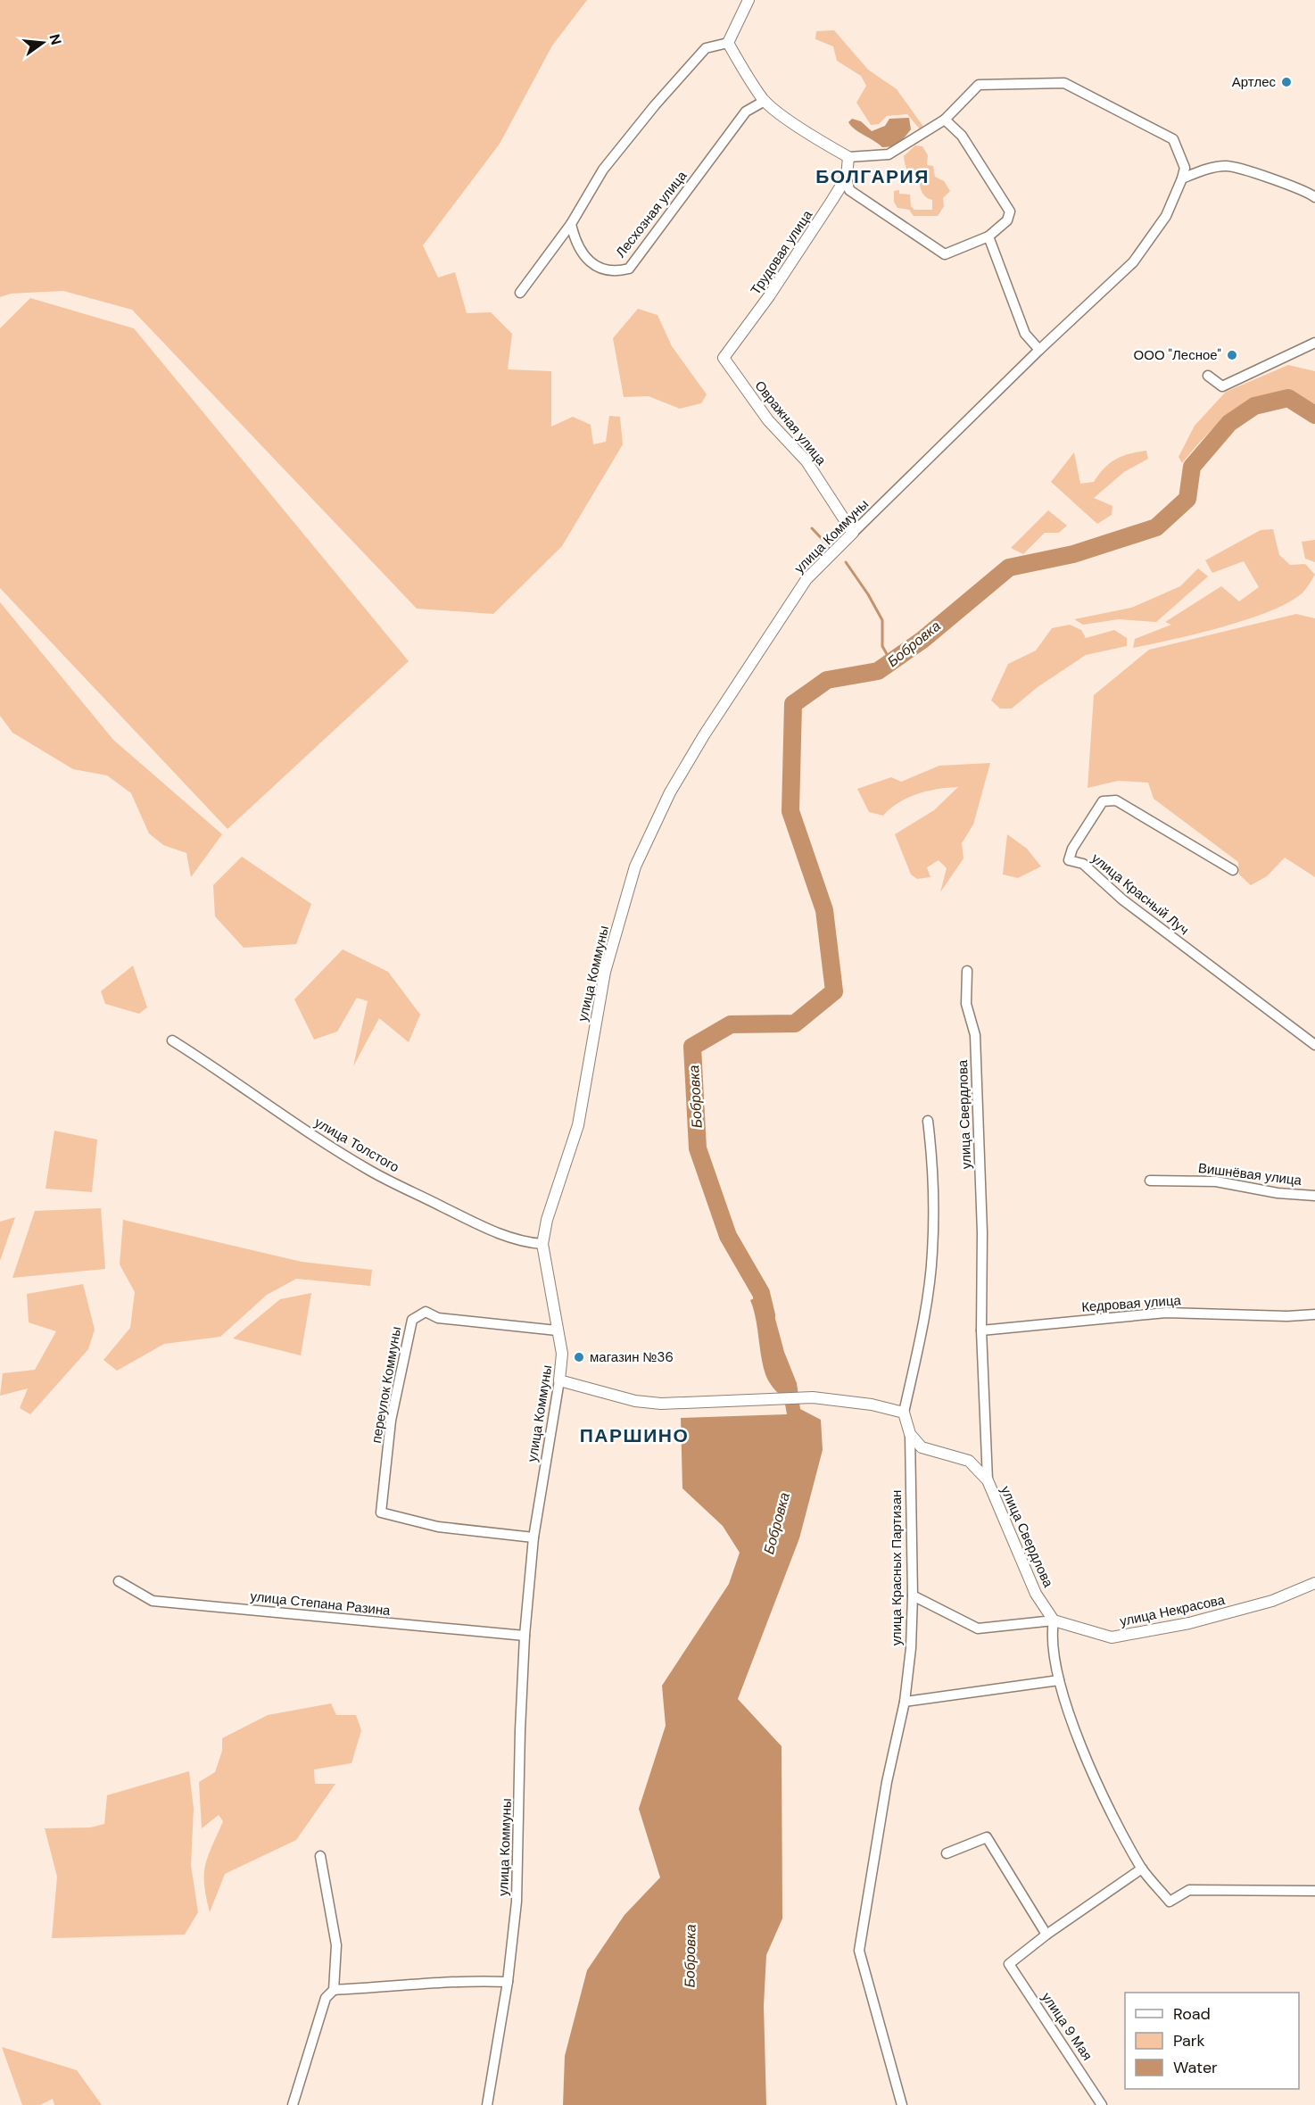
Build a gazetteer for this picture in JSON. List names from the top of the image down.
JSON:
{
  "streets": {
    "street": [
      "Лесхозная улица",
      "Трудовая улица",
      "Овражная улица",
      "улица Коммуны",
      "улица Красный Луч",
      "улица Свердлова",
      "улица Толстого",
      "Вишнёвая улица",
      "Кедровая улица",
      "переулок Коммуны",
      "улица Красных Партизан",
      "улица Степана Разина",
      "улица Некрасова",
      "улица 9 Мая"
    ]
  },
  "crossings": [
    ["Трудовая улица", "Овражная улица"],
    ["Овражная улица", "улица Коммуны"],
    ["улица Коммуны", "улица Толстого"],
    ["улица Коммуны", "переулок Коммуны"],
    ["улица Коммуны", "улица Степана Разина"],
    ["улица Свердлова", "Кедровая улица"],
    ["улица Свердлова", "улица Некрасова"],
    ["улица Красных Партизан", "улица Некрасова"]
  ],
  "districts": ["БОЛГАРИЯ", "ПАРШИНО"],
  "water": ["Бобровка"],
  "places": ["Артлес", "ООО \"Лесное\"", "магазин №36"],
  "legend": ["Road", "Park", "Water"],
  "north": "right"
}
